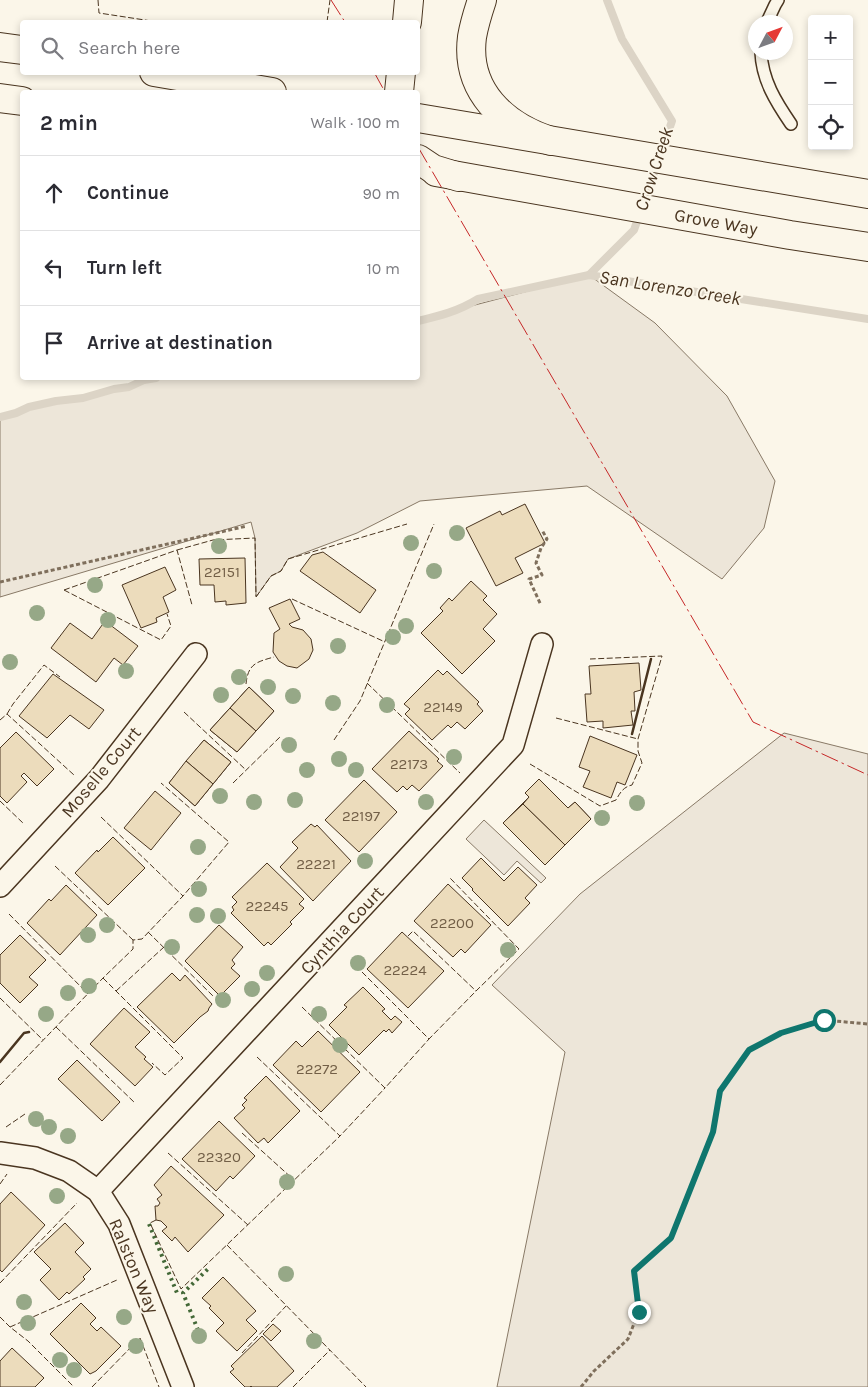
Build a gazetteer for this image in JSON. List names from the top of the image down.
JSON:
{
  "streets": {
    "main road": ["Grove Way"],
    "street": ["Moselle Court", "Cynthia Court", "Ralston Way"]
  },
  "crossings": [
    ["Cynthia Court", "Ralston Way"]
  ],
  "water": ["Crow Creek", "San Lorenzo Creek"],
  "house_numbers": [
    "22151",
    "22149",
    "22173",
    "22197",
    "22221",
    "22245",
    "22200",
    "22224",
    "22272",
    "22320"
  ],
  "north": "top right",
  "page": {
    "map_buttons": ["+", "−"],
    "search": "Search here",
    "heading": ["2 min", "Walk · 100 m"],
    "list": [
      ["Continue", "90 m"],
      ["Turn left", "10 m"],
      "Arrive at destination"
    ]
  }
}
